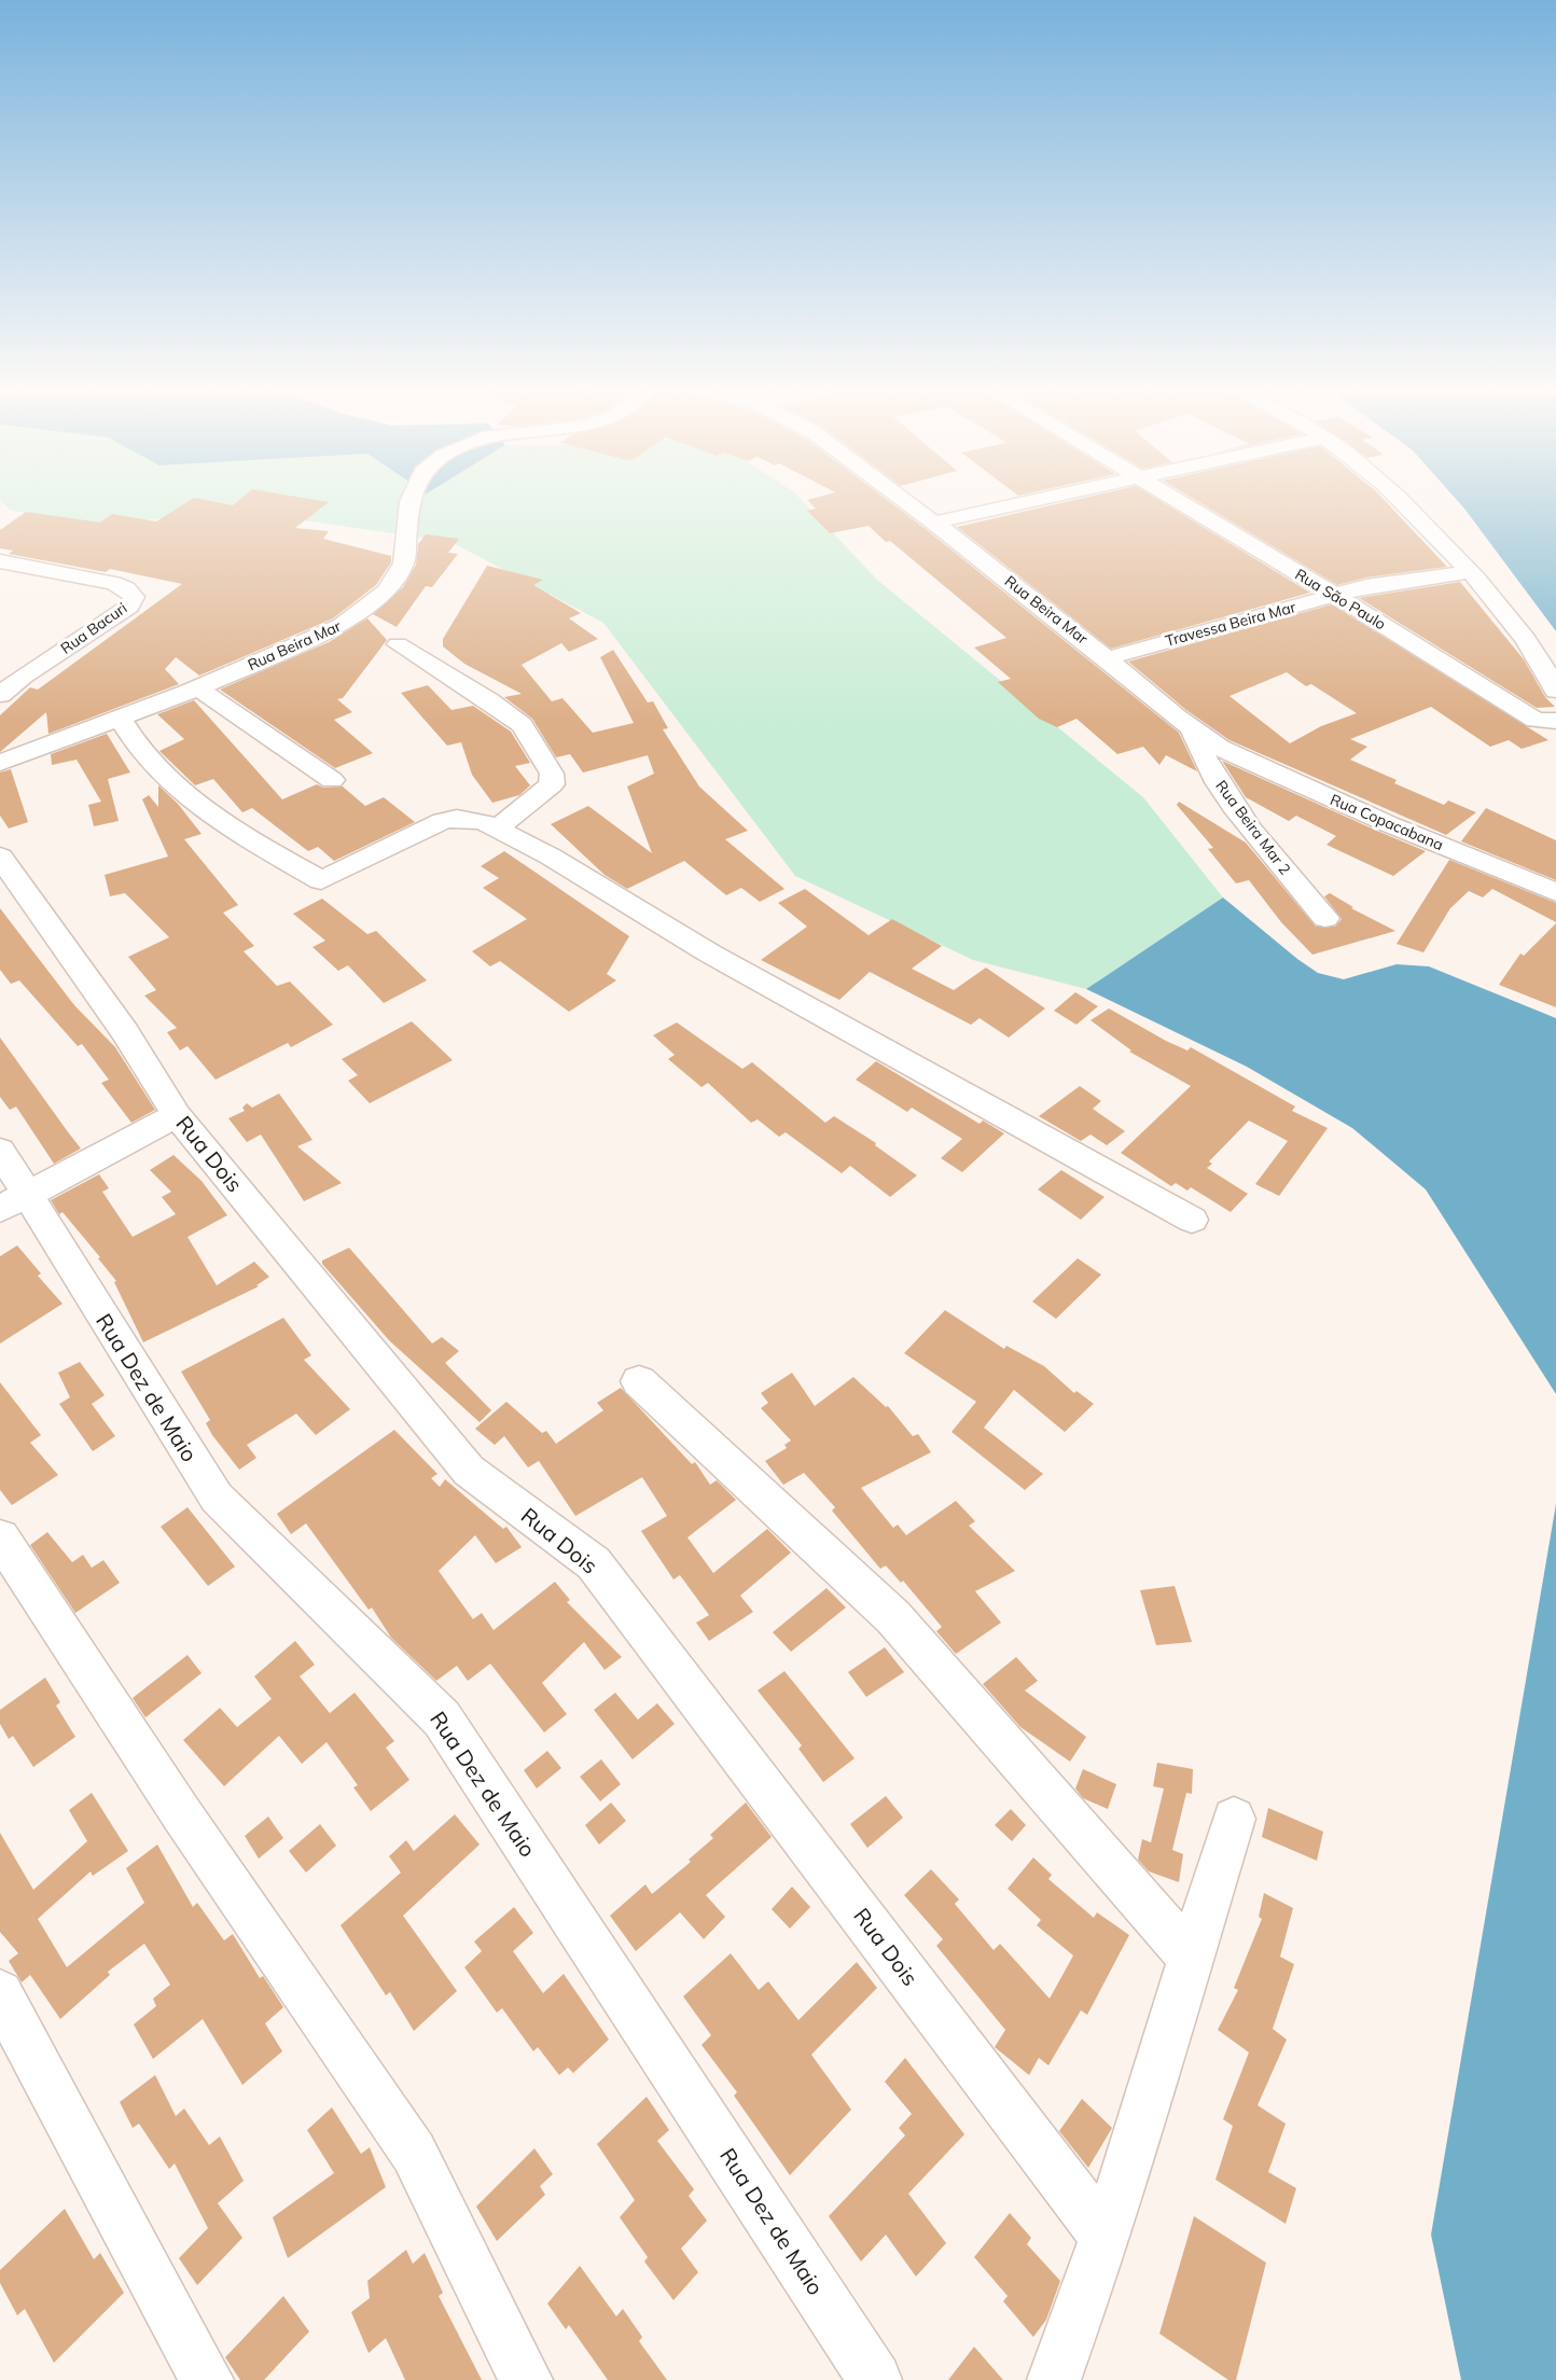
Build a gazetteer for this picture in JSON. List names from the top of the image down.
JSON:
{
  "streets": {
    "street": [
      "Rua São Paulo",
      "Rua Beira Mar",
      "Travessa Beira Mar",
      "Rua Bacuri",
      "Rua Copacabana",
      "Rua Beira Mar 2",
      "Rua Dois",
      "Rua Dez de Maio"
    ]
  },
  "crossings": [
    ["Rua São Paulo", "Travessa Beira Mar"],
    ["Rua Beira Mar", "Travessa Beira Mar"],
    ["Rua Beira Mar", "Rua Copacabana"],
    ["Rua Beira Mar", "Rua Beira Mar 2"]
  ]
}
